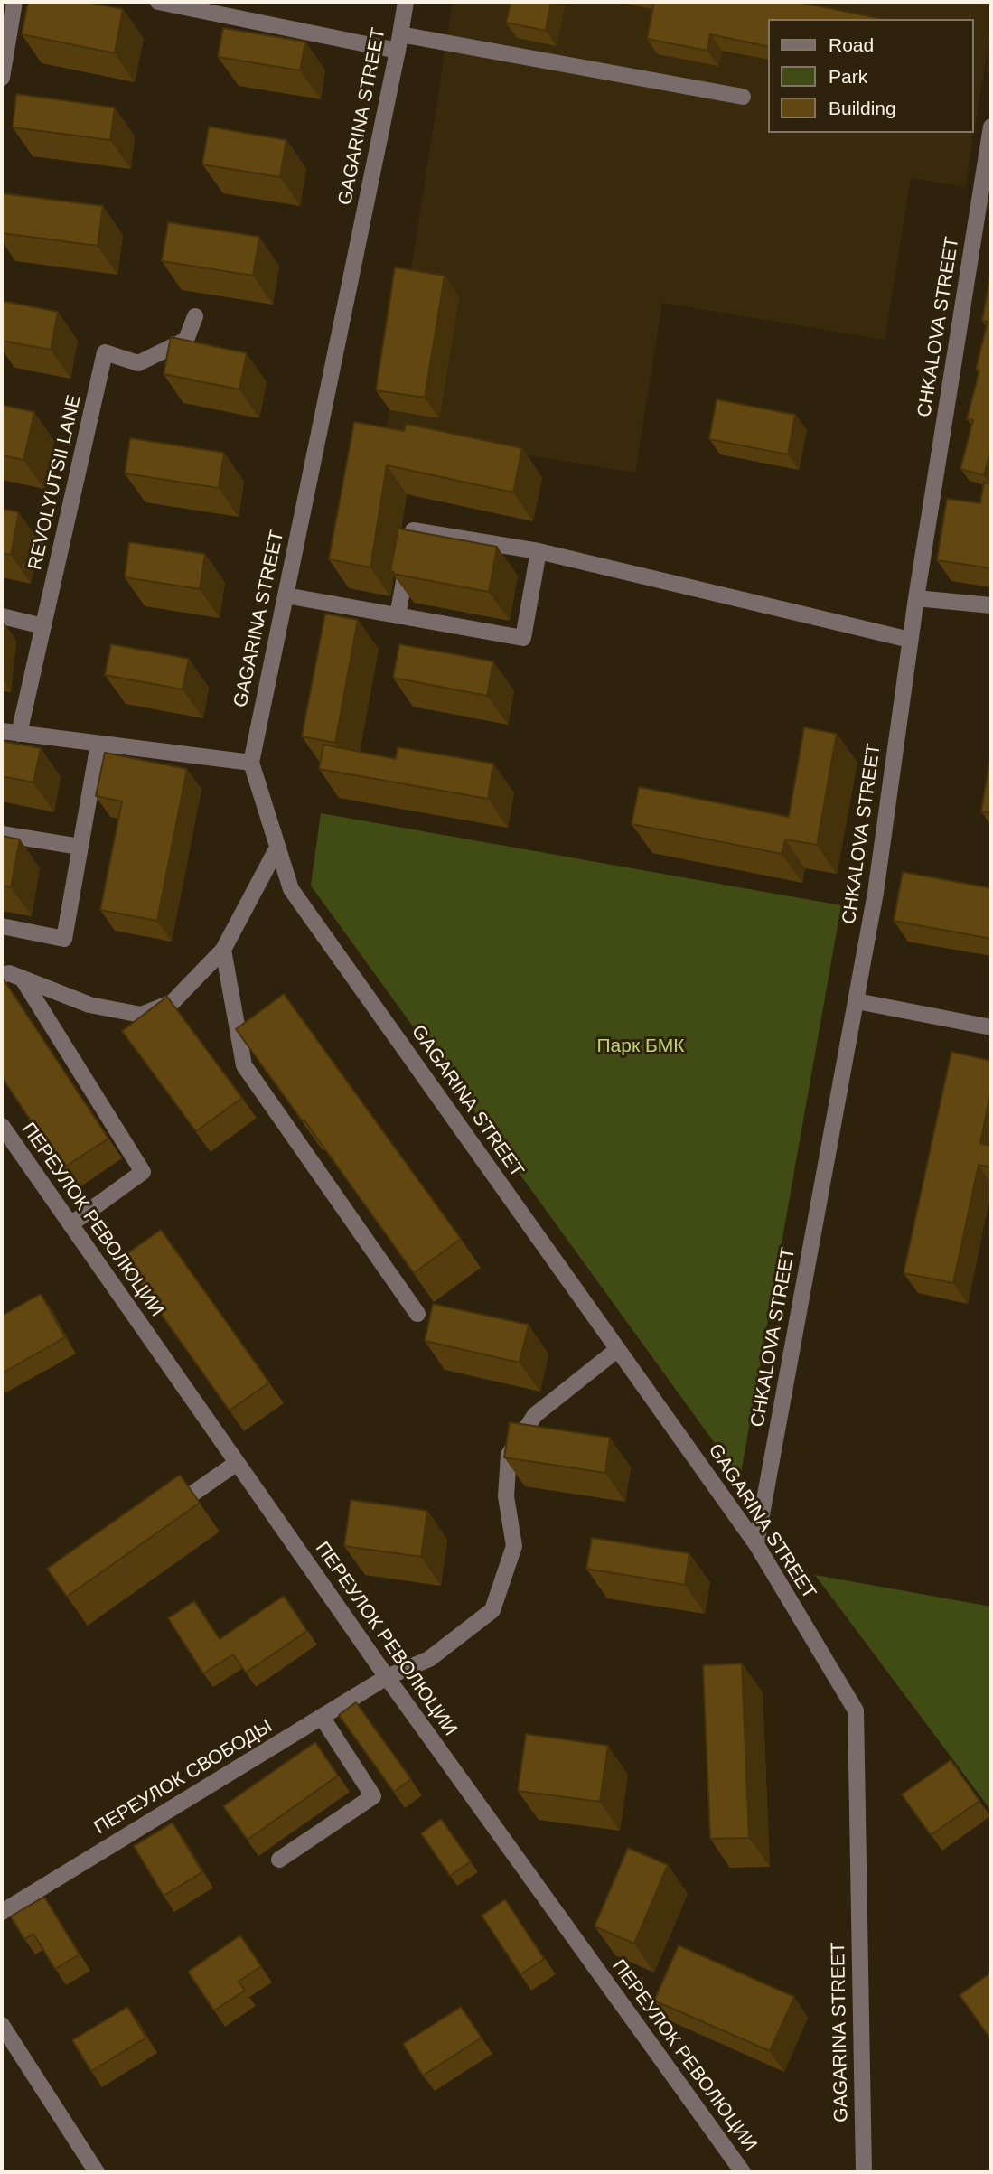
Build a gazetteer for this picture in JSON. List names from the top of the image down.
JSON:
{
  "streets": {
    "street": [
      "GAGARINA STREET",
      "CHKALOVA STREET",
      "REVOLYUTSII LANE",
      "ПЕРЕУЛОК РЕВОЛЮЦИИ",
      "ПЕРЕУЛОК СВОБОДЫ"
    ]
  },
  "crossings": [
    ["GAGARINA STREET", "CHKALOVA STREET"],
    ["GAGARINA STREET", "ПЕРЕУЛОК СВОБОДЫ"],
    ["ПЕРЕУЛОК РЕВОЛЮЦИИ", "ПЕРЕУЛОК СВОБОДЫ"]
  ],
  "parks": ["Парк БМК"],
  "legend": ["Road", "Park", "Building"]
}
